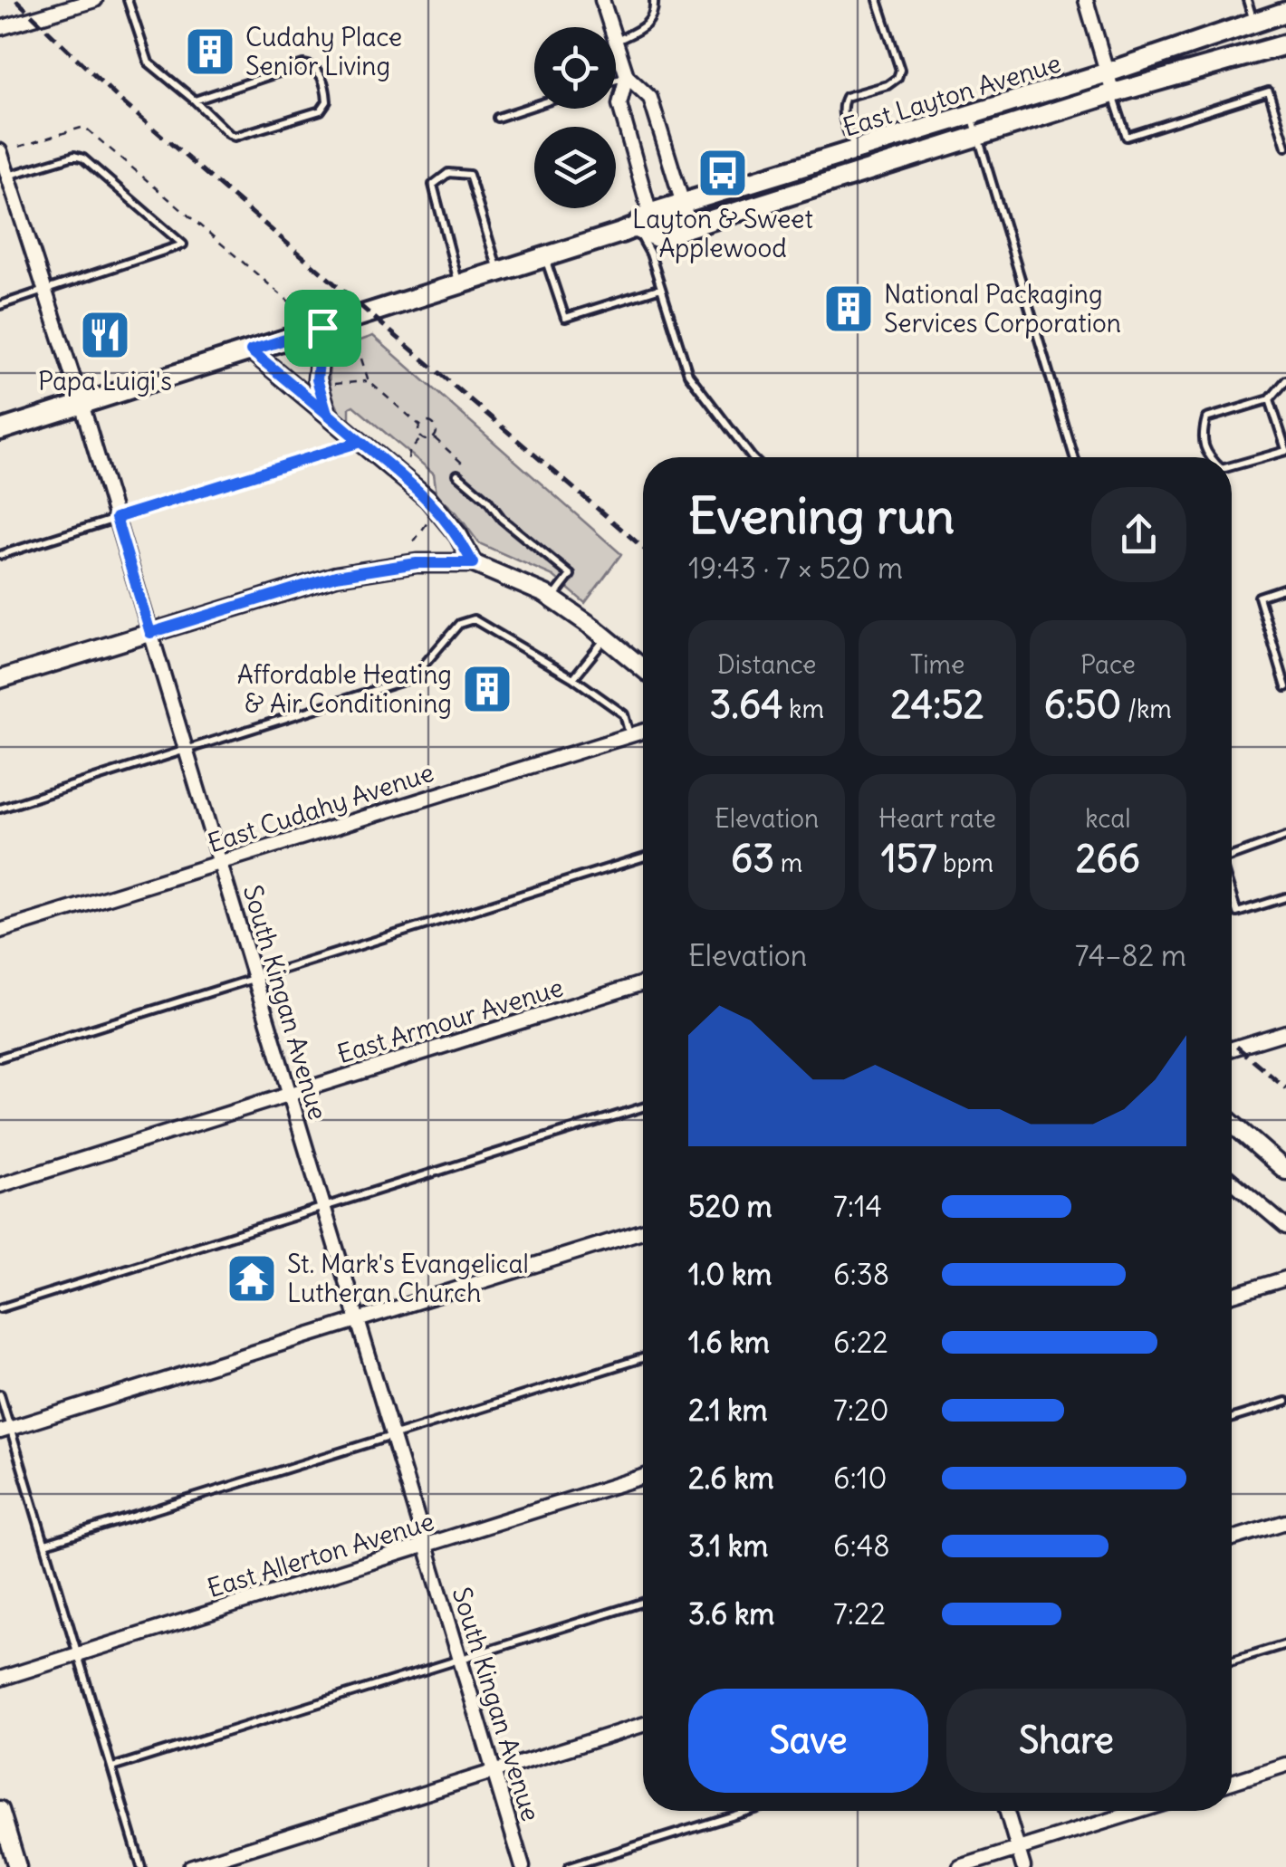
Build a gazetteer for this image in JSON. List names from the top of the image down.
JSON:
{
  "streets": {
    "main road": ["East Layton Avenue"],
    "street": [
      "East Cudahy Avenue",
      "South Kingan Avenue",
      "East Armour Avenue",
      "East Allerton Avenue"
    ]
  },
  "crossings": [
    ["East Layton Avenue", "South Kingan Avenue"],
    ["East Cudahy Avenue", "South Kingan Avenue"],
    ["South Kingan Avenue", "East Armour Avenue"],
    ["South Kingan Avenue", "East Allerton Avenue"]
  ],
  "places": {
    "building": ["Cudahy Place Senior Living", "National Packaging Services Corporation", "Affordable Heating & Air Conditioning"],
    "bus stop": ["Layton & Sweet Applewood"],
    "restaurant": ["Papa Luigi's"],
    "temple": ["St. Mark's Evangelical Lutheran Church"]
  },
  "page": {
    "heading": ["Evening run", "19:43 · 7 × 520 m"],
    "stats": [
      ["Distance", "3.64 km"],
      ["Time", "24:52"],
      ["Pace", "6:50 /km"],
      ["Elevation", "63 m"],
      ["Heart rate", "157 bpm"],
      ["kcal", "266"]
    ],
    "chart": ["Elevation", "74–82 m"],
    "list": [
      {
        "name": "520 m",
        "note": "7:14"
      },
      {
        "name": "1.0 km",
        "note": "6:38"
      },
      {
        "name": "1.6 km",
        "note": "6:22"
      },
      {
        "name": "2.1 km",
        "note": "7:20"
      },
      {
        "name": "2.6 km",
        "note": "6:10"
      },
      {
        "name": "3.1 km",
        "note": "6:48"
      },
      {
        "name": "3.6 km",
        "note": "7:22"
      }
    ],
    "buttons": ["Save", "Share"]
  }
}
